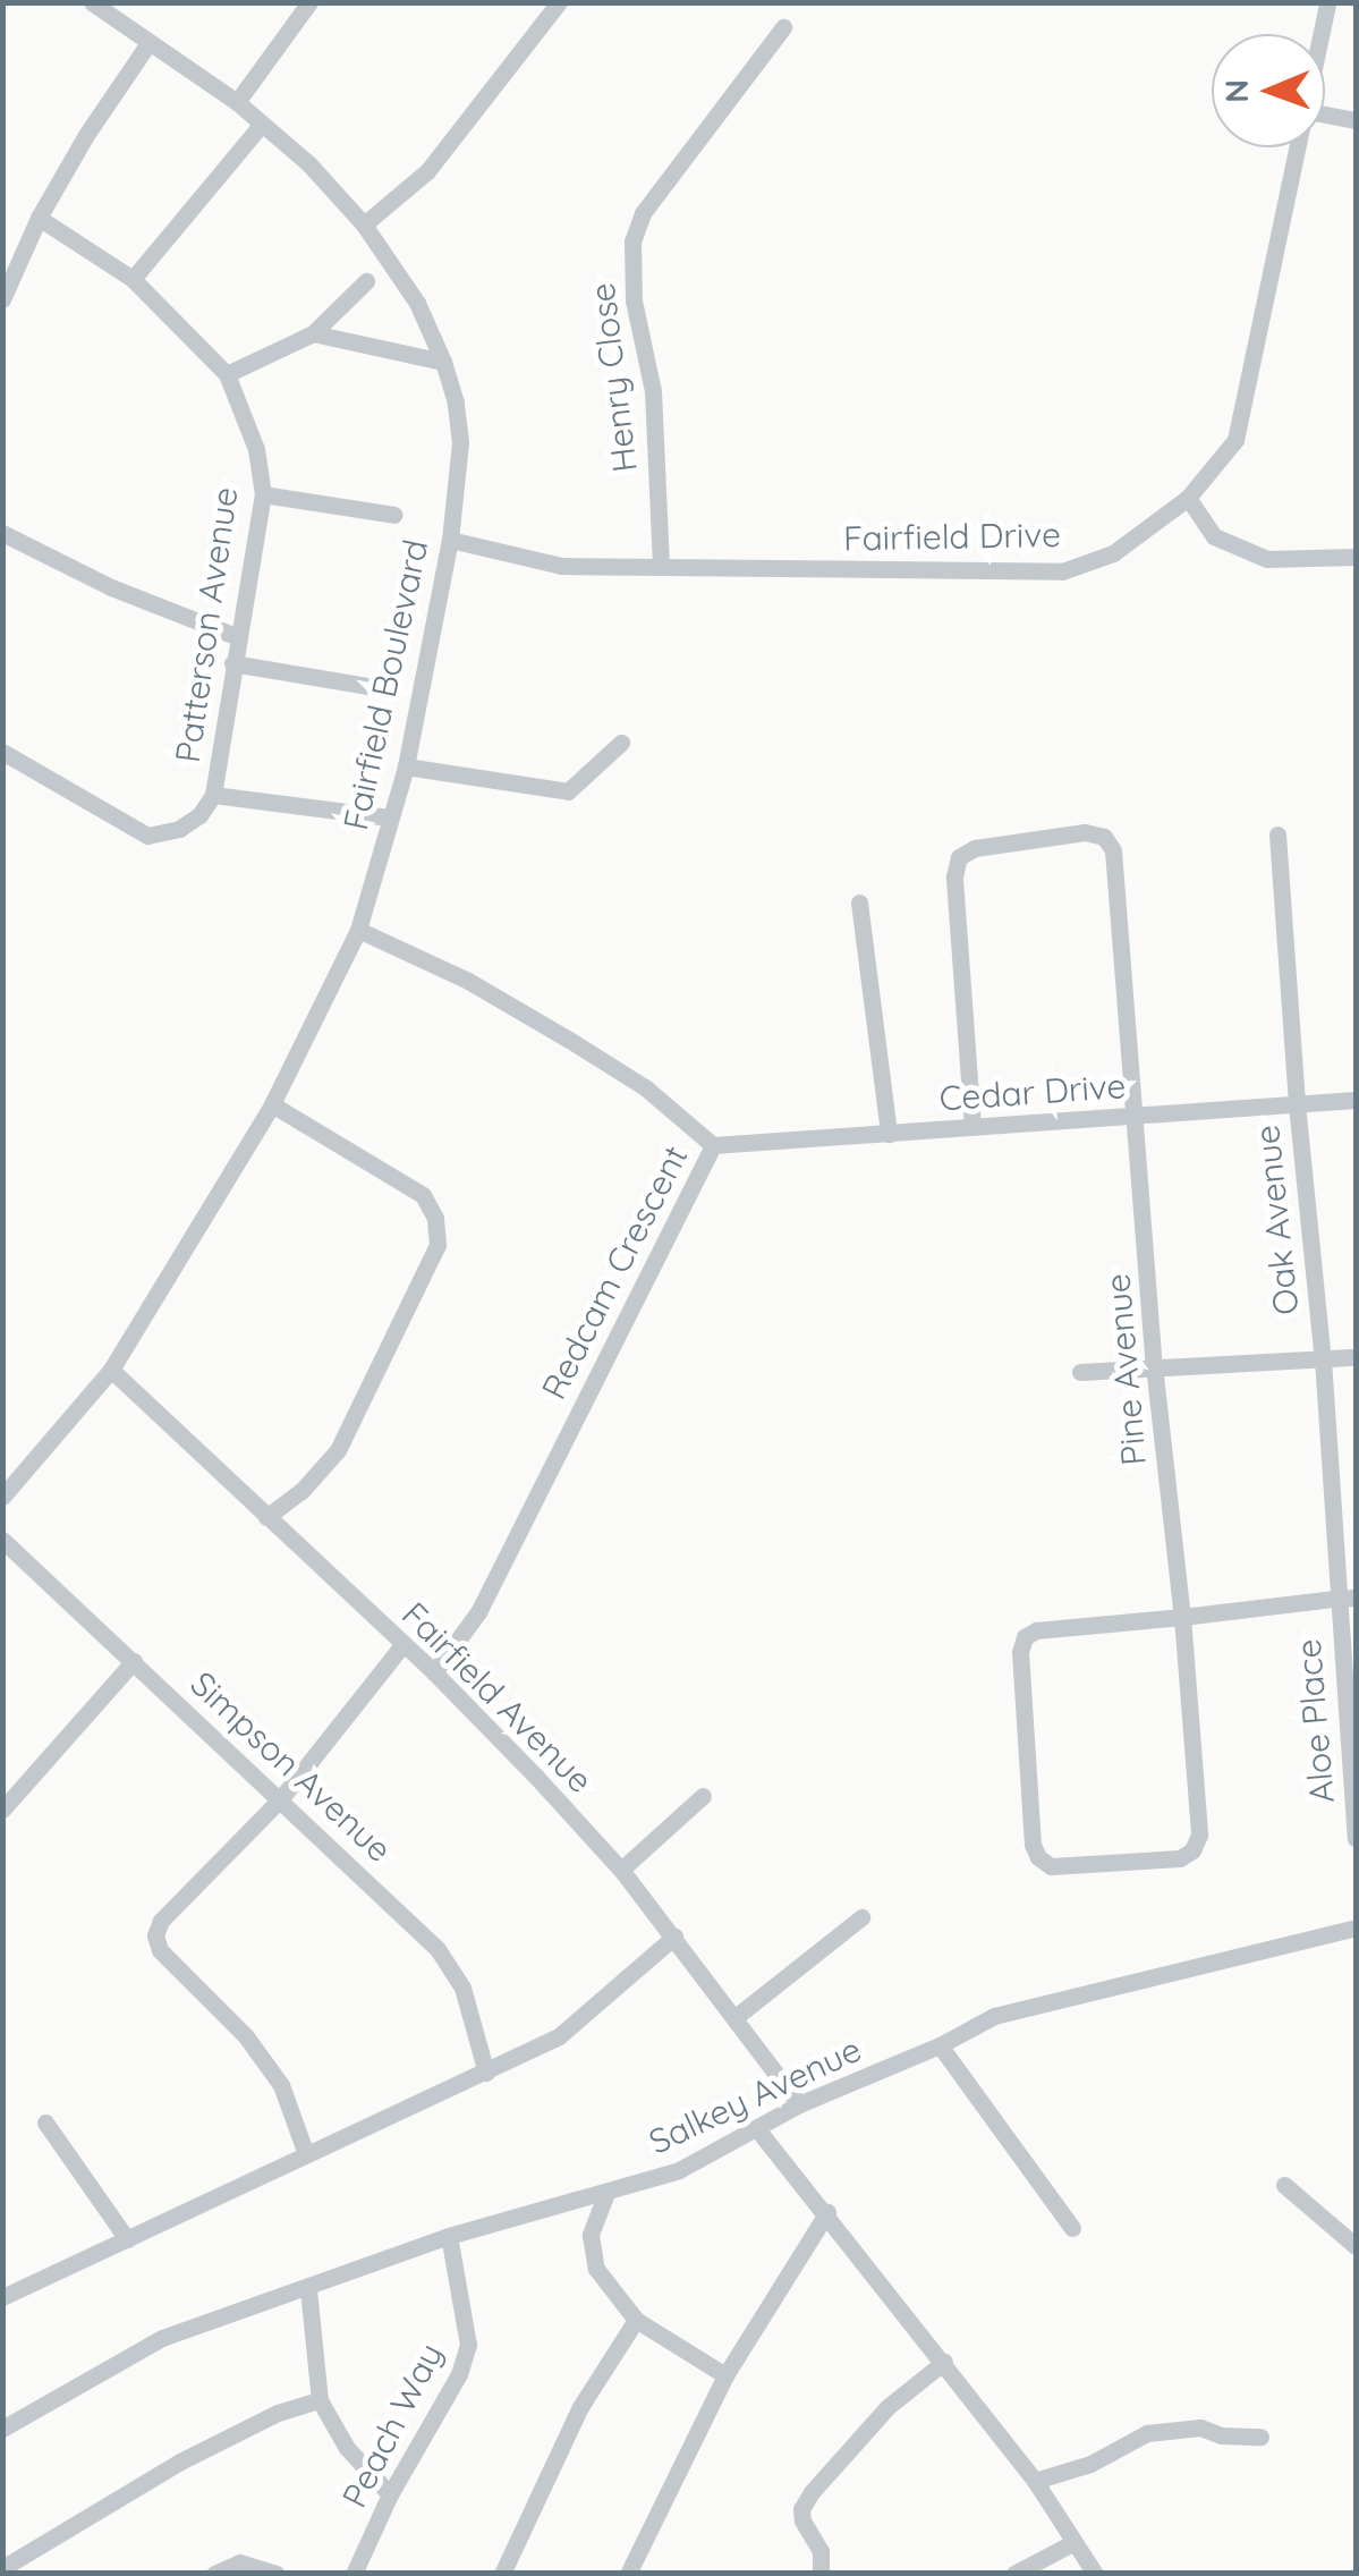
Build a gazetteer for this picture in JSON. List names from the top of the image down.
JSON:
{
  "streets": {
    "street": [
      "Henry Close",
      "Fairfield Drive",
      "Patterson Avenue",
      "Fairfield Boulevard",
      "Cedar Drive",
      "Oak Avenue",
      "Redcam Crescent",
      "Pine Avenue",
      "Fairfield Avenue",
      "Aloe Place",
      "Simpson Avenue",
      "Salkey Avenue",
      "Peach Way"
    ]
  },
  "crossings": [
    ["Henry Close", "Fairfield Drive"],
    ["Fairfield Drive", "Fairfield Boulevard"],
    ["Fairfield Boulevard", "Redcam Crescent"],
    ["Fairfield Boulevard", "Fairfield Avenue"],
    ["Cedar Drive", "Oak Avenue"],
    ["Cedar Drive", "Redcam Crescent"],
    ["Cedar Drive", "Pine Avenue"],
    ["Oak Avenue", "Aloe Place"],
    ["Redcam Crescent", "Fairfield Avenue"],
    ["Fairfield Avenue", "Salkey Avenue"],
    ["Salkey Avenue", "Peach Way"]
  ],
  "north": "left"
}
